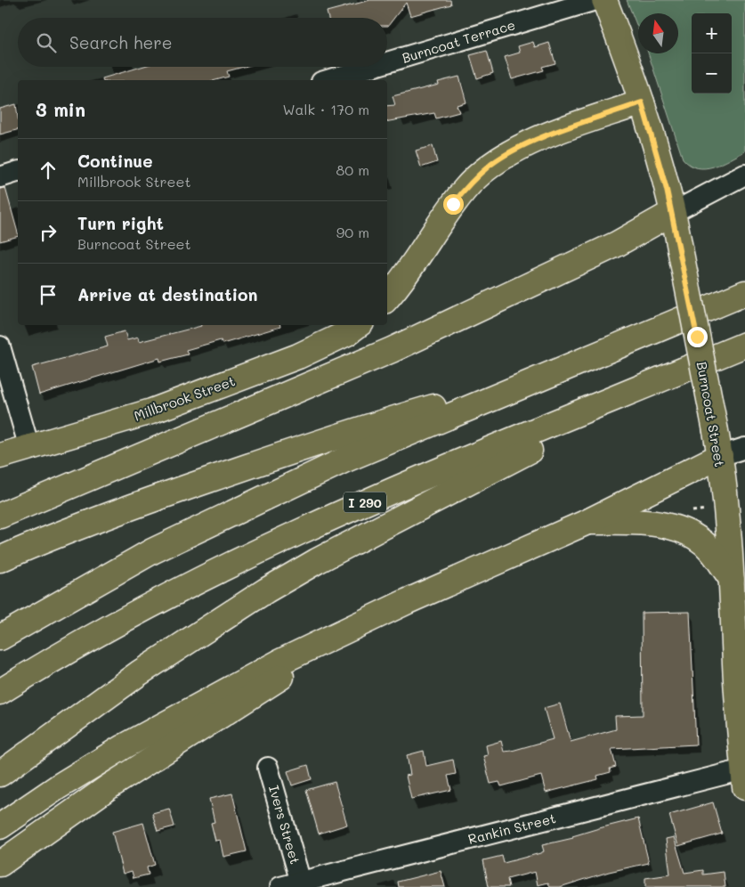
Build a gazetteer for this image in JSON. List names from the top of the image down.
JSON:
{
  "streets": {
    "main road": ["Millbrook Street", "Burncoat Street", "I 290"],
    "street": ["Burncoat Terrace", "Ivers Street", "Rankin Street"]
  },
  "crossings": [
    ["Burncoat Street", "Rankin Street"],
    ["Ivers Street", "Rankin Street"]
  ],
  "north": "top",
  "page": {
    "map_buttons": ["+", "−"],
    "search": "Search here",
    "heading": ["3 min", "Walk · 170 m"],
    "list": [
      ["Continue", "Millbrook Street", "80 m"],
      ["Turn right", "Burncoat Street", "90 m"],
      "Arrive at destination"
    ]
  }
}
